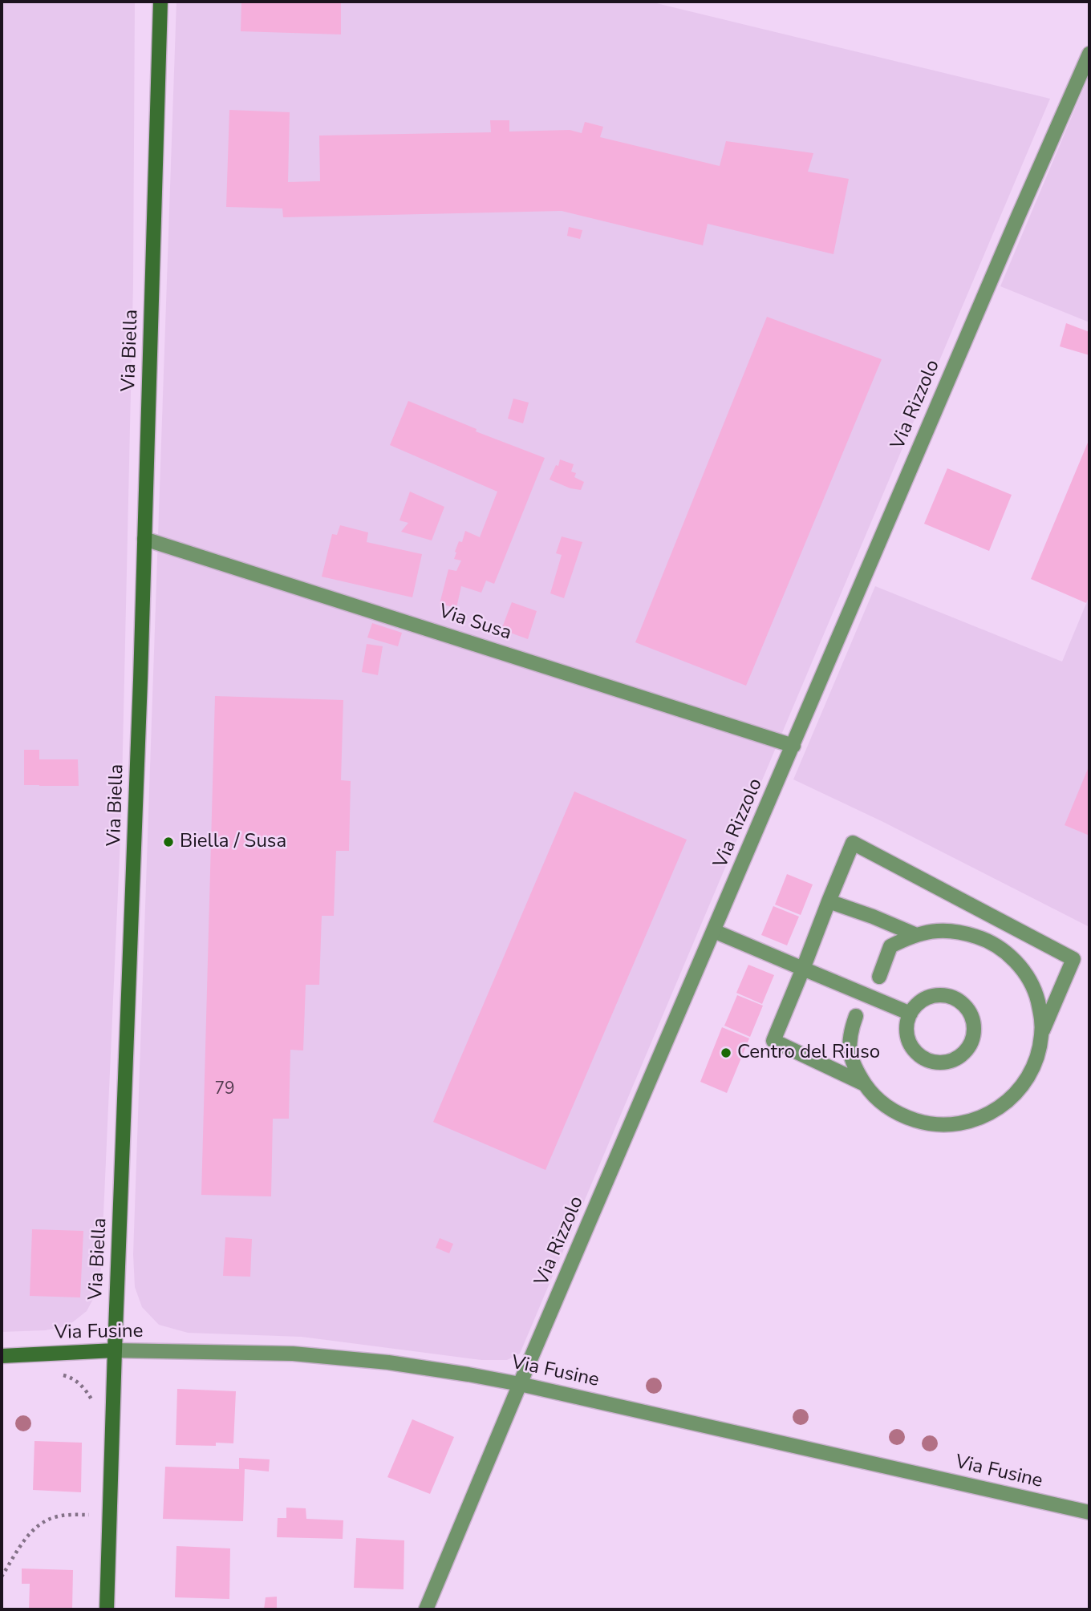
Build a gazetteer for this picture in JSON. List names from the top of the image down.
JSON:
{
  "streets": {
    "main road": ["Via Biella", "Via Fusine"],
    "street": ["Via Rizzolo", "Via Susa"]
  },
  "crossings": [
    ["Via Biella", "Via Susa"],
    ["Via Biella", "Via Fusine"],
    ["Via Rizzolo", "Via Susa"],
    ["Via Rizzolo", "Via Fusine"]
  ],
  "places": ["Biella / Susa", "Centro del Riuso"],
  "house_numbers": ["79"]
}
